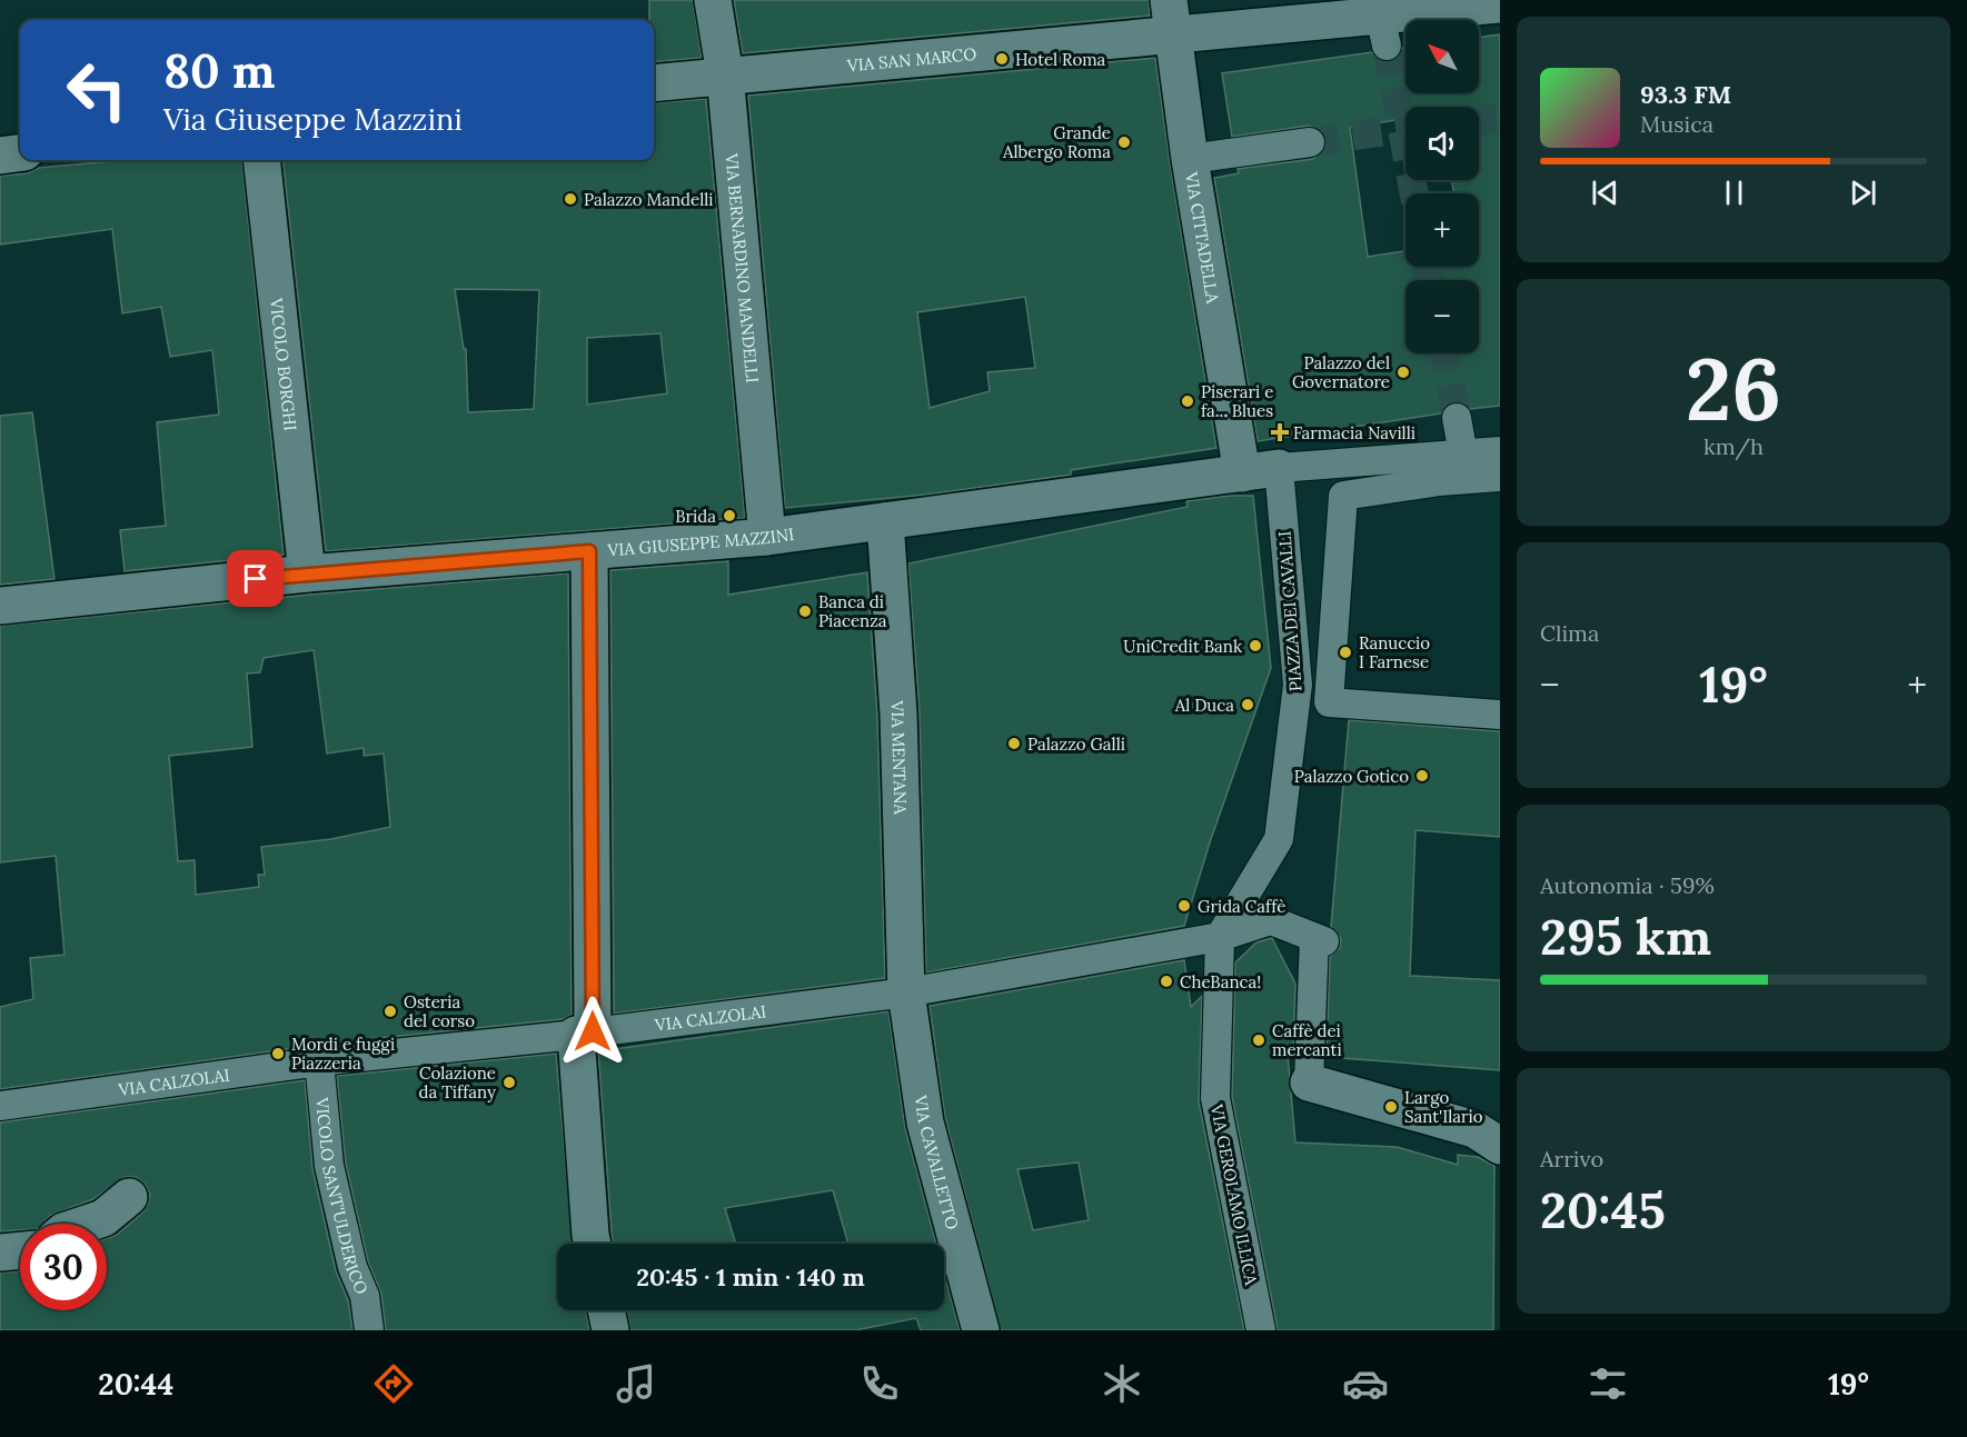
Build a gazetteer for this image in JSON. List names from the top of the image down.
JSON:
{
  "streets": {
    "street": [
      "VIA SAN MARCO",
      "VIA CITTADELLA",
      "VIA BERNARDINO MANDELLI",
      "VICOLO BORGHI",
      "VIA GIUSEPPE MAZZINI",
      "PIAZZA DEI CAVALLI",
      "VIA MENTANA",
      "VIA CALZOLAI",
      "VIA CAVALLETTO",
      "VIA GEROLAMO ILLICA",
      "VICOLO SANT'ULDERICO"
    ]
  },
  "crossings": [
    ["VIA SAN MARCO", "VIA CITTADELLA"],
    ["VIA SAN MARCO", "VIA BERNARDINO MANDELLI"],
    ["VIA CITTADELLA", "VIA GIUSEPPE MAZZINI"],
    ["VIA BERNARDINO MANDELLI", "VIA GIUSEPPE MAZZINI"],
    ["VICOLO BORGHI", "VIA GIUSEPPE MAZZINI"],
    ["VIA GIUSEPPE MAZZINI", "PIAZZA DEI CAVALLI"],
    ["VIA GIUSEPPE MAZZINI", "VIA MENTANA"],
    ["PIAZZA DEI CAVALLI", "VIA CALZOLAI"],
    ["PIAZZA DEI CAVALLI", "VIA GEROLAMO ILLICA"],
    ["VIA MENTANA", "VIA CALZOLAI"],
    ["VIA MENTANA", "VIA CAVALLETTO"],
    ["VIA CALZOLAI", "VIA CAVALLETTO"],
    ["VIA CALZOLAI", "VIA GEROLAMO ILLICA"],
    ["VIA CALZOLAI", "VICOLO SANT'ULDERICO"]
  ],
  "places": {
    "other": [
      "Hotel Roma",
      "Grande Albergo Roma",
      "Palazzo Mandelli",
      "Palazzo del Governatore",
      "Piserari e fa... Blues",
      "Brida",
      "Banca di Piacenza",
      "UniCredit Bank",
      "Ranuccio I Farnese",
      "Al Duca",
      "Palazzo Galli",
      "Palazzo Gotico",
      "Grida Caffè",
      "CheBanca!",
      "Osteria del corso",
      "Caffè dei mercanti",
      "Mordi e fuggi Piazzeria",
      "Colazione da Tiffany",
      "Largo Sant'Ilario"
    ],
    "health": ["Farmacia Navilli"]
  },
  "north": "top left",
  "page": {
    "map_buttons": ["+", "−"],
    "turn": ["80 m", "Via Giuseppe Mazzini"],
    "song": ["93.3 FM", "Musica"],
    "tile": [
      ["26", "km/h"],
      "Clima",
      ["Autonomia · 59%", "295 km"],
      ["Arrivo", "20:45"]
    ],
    "heat": ["−", "19°", "+"],
    "limit": "30",
    "trip": "20:45 · 1 min · 140 m",
    "tabs": ["20:44", "19°"]
  }
}
